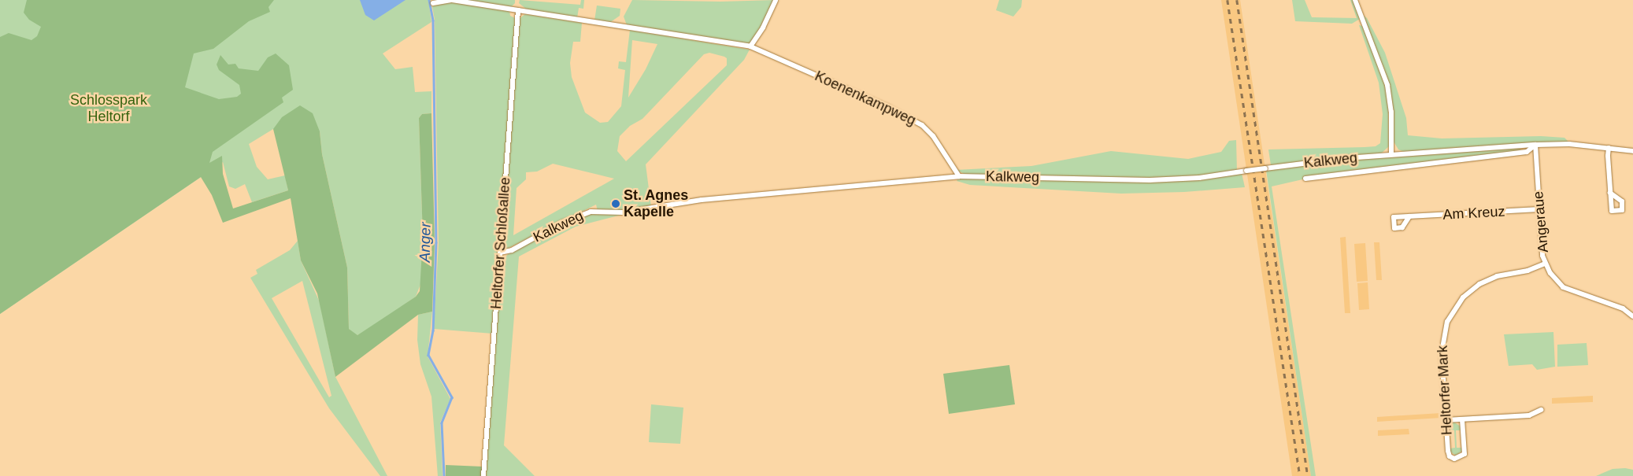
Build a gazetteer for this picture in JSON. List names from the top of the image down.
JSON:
{
  "streets": {
    "street": [
      "Koenenkampweg",
      "Kalkweg",
      "Am Kreuz",
      "Angeraue",
      "Heltorfer Schloßallee",
      "Heltorfer Mark"
    ]
  },
  "crossings": [
    ["Koenenkampweg", "Kalkweg"],
    ["Kalkweg", "Angeraue"],
    ["Kalkweg", "Heltorfer Schloßallee"],
    ["Am Kreuz", "Angeraue"],
    ["Angeraue", "Heltorfer Mark"]
  ],
  "water": ["Anger"],
  "parks": ["Schlosspark Heltorf"],
  "places": ["St. Agnes Kapelle"]
}
